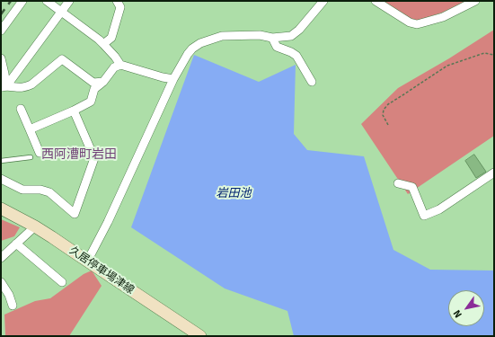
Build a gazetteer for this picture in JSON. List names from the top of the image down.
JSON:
{
  "streets": {
    "main road": ["久居停車場津線"]
  },
  "districts": ["西阿漕町岩田"],
  "water": ["岩田池"],
  "north": "bottom left"
}
